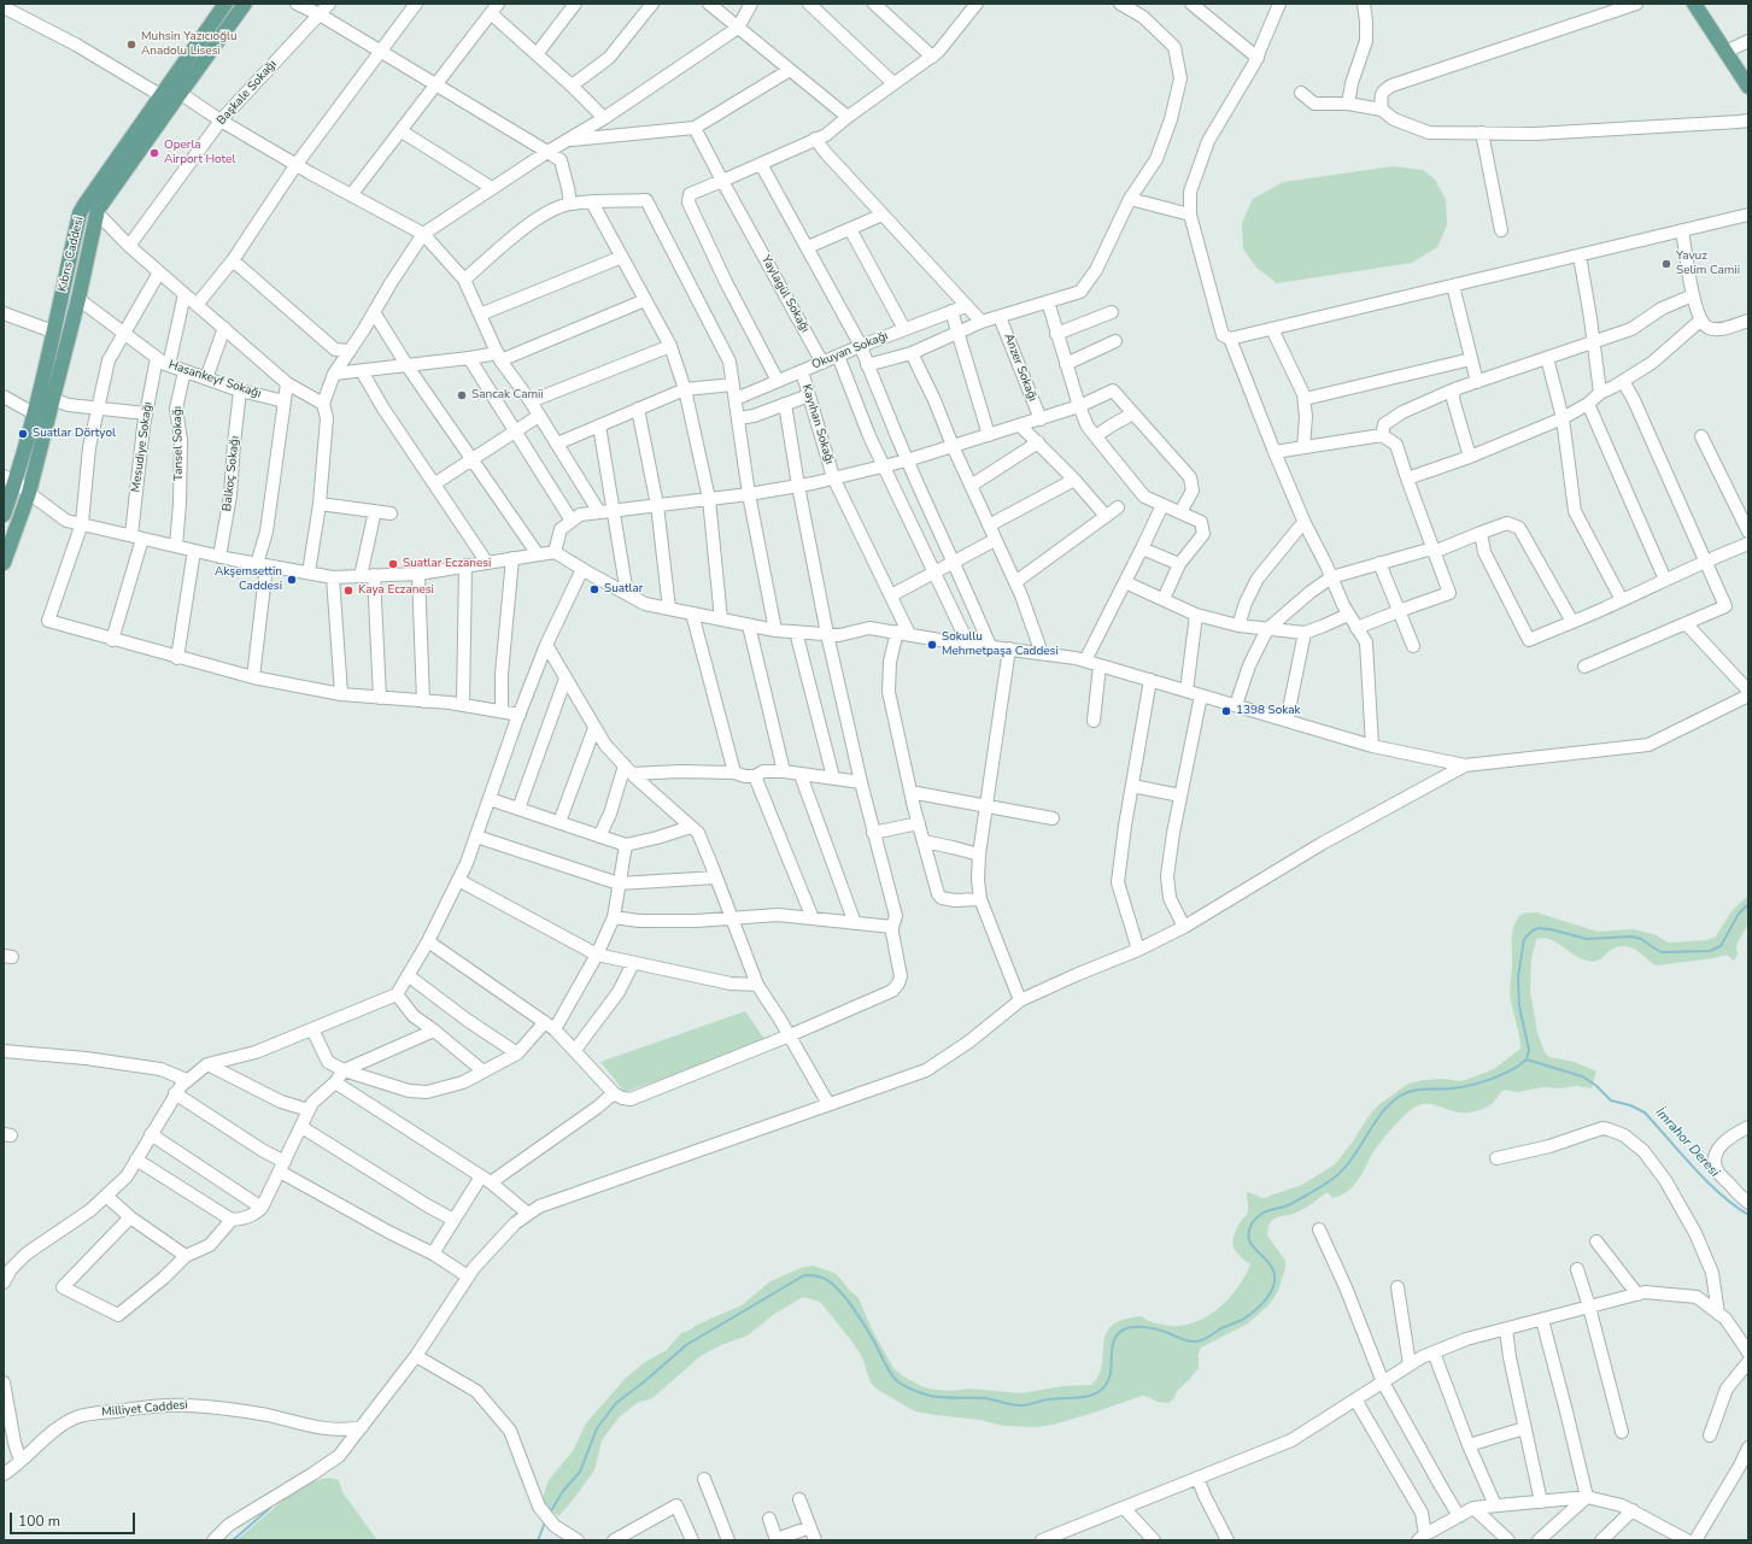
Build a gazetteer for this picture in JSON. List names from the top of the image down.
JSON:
{
  "streets": {
    "main road": ["Kıbrıs Caddesi"],
    "street": [
      "Başkale Sokağı",
      "Yaylagül Sokağı",
      "Okuyan Sokağı",
      "Anzer Sokağı",
      "Hasankeyf Sokağı",
      "Kayıhan Sokağı",
      "Tansel Sokağı",
      "Mesudiye Sokağı",
      "Balkoç Sokağı",
      "Milliyet Caddesi"
    ]
  },
  "crossings": [
    ["Yaylagül Sokağı", "Okuyan Sokağı"],
    ["Okuyan Sokağı", "Kayıhan Sokağı"],
    ["Hasankeyf Sokağı", "Tansel Sokağı"],
    ["Hasankeyf Sokağı", "Mesudiye Sokağı"],
    ["Hasankeyf Sokağı", "Balkoç Sokağı"]
  ],
  "water": ["İmrahor Deresi"],
  "places": [
    "Muhsin Yazıcıoğlu Anadolu Lisesi",
    "Operla Airport Hotel",
    "Yavuz Selim Camii",
    "Sancak Camii",
    "Suatlar Dörtyol",
    "Suatlar Eczanesi",
    "Akşemsettin Caddesi",
    "Suatlar",
    "Kaya Eczanesi",
    "Sokullu Mehmetpaşa Caddesi",
    "1398 Sokak"
  ],
  "scale_bar": "100 m"
}
